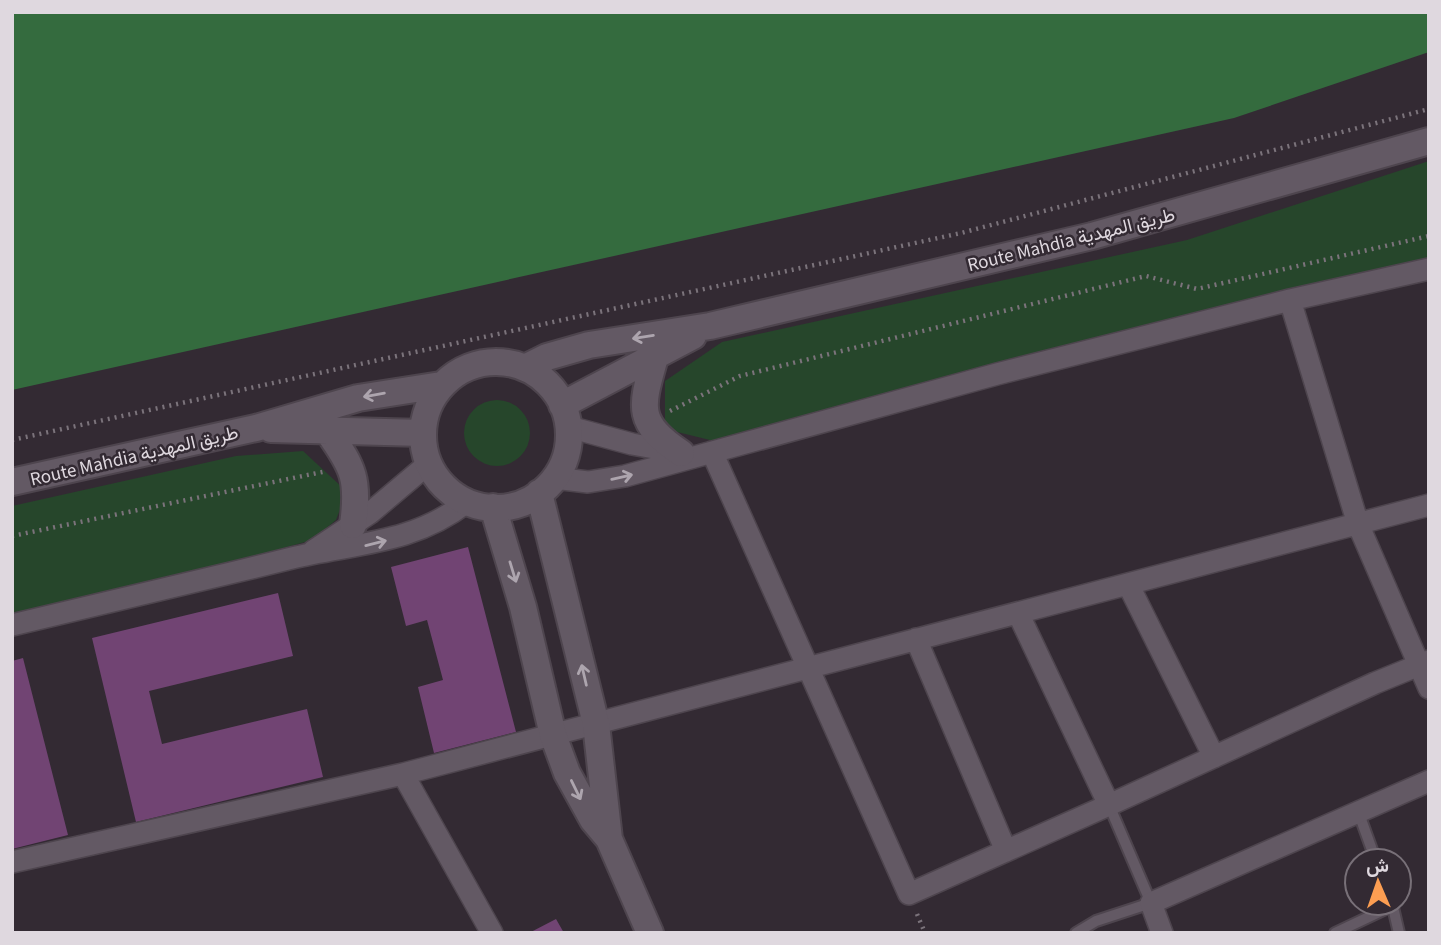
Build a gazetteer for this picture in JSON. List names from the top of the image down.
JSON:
{
  "streets": {
    "street": ["Route Mahdia طريق المهدية"]
  },
  "north": "top"
}
